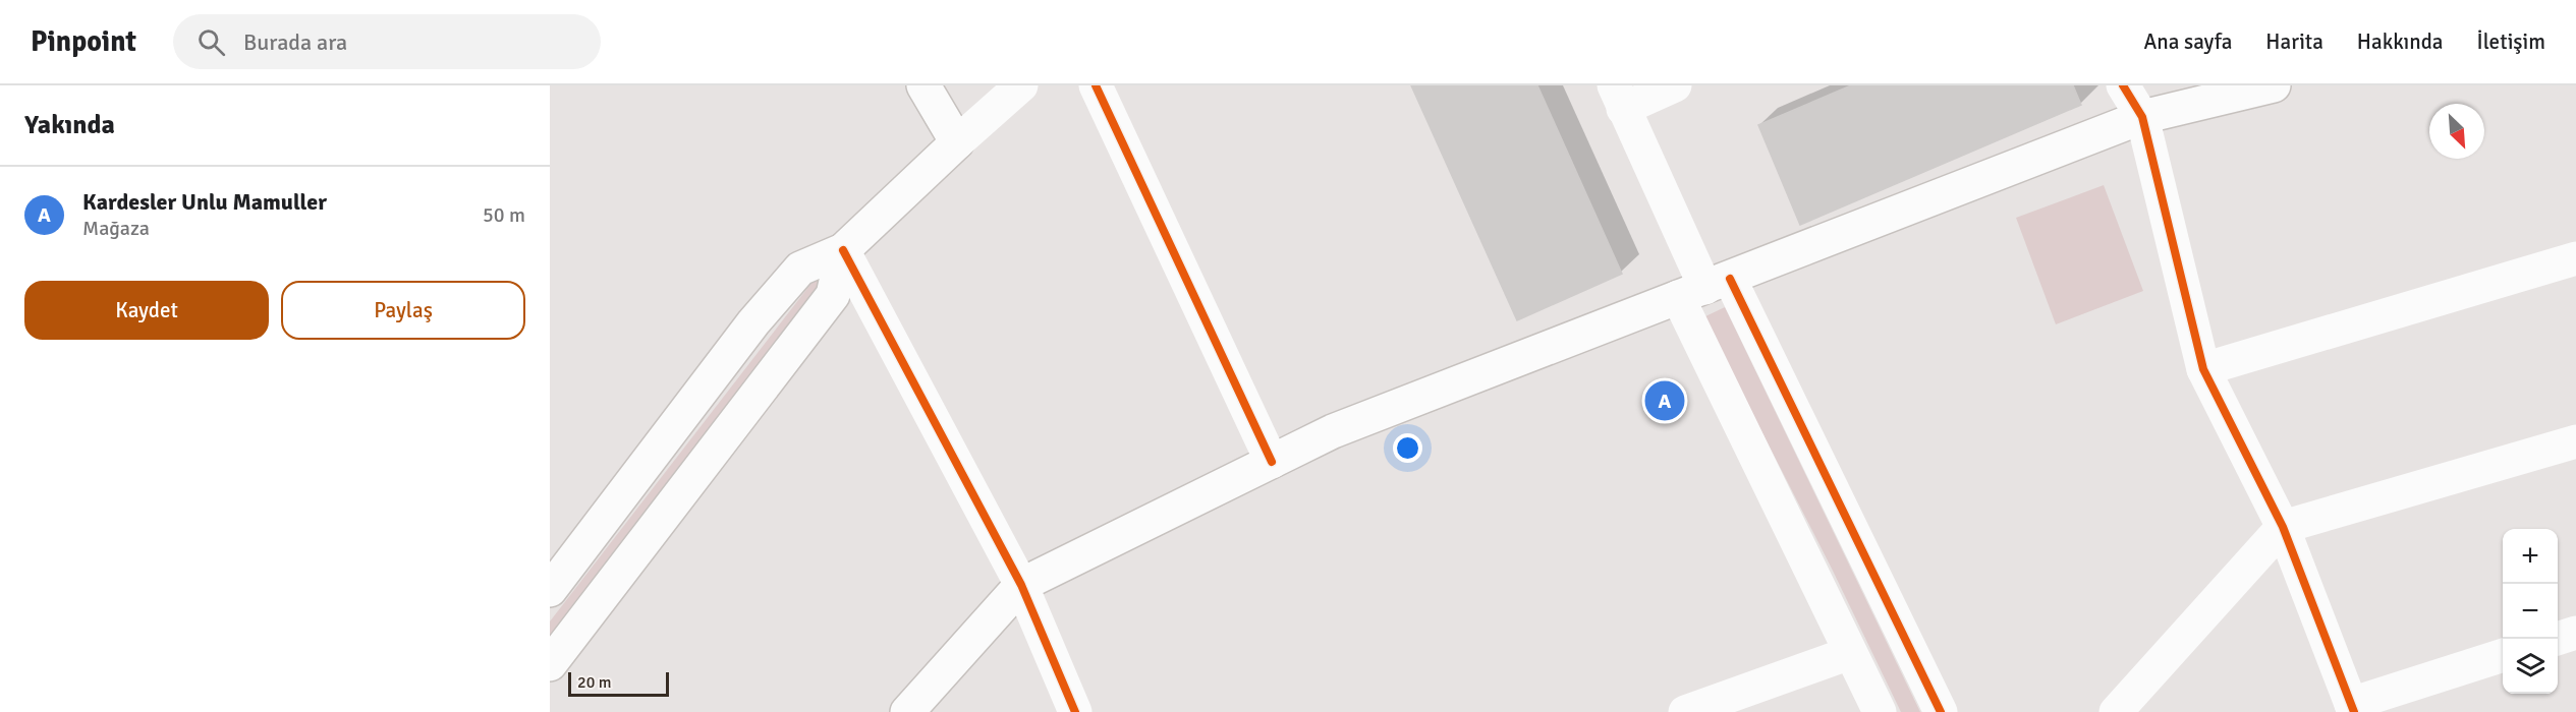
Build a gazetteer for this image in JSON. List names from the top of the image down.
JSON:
{
  "scale_bar": "20 m",
  "north": "bottom right",
  "page": {
    "header": "Pinpoint",
    "search": "Burada ara",
    "nav": [
      "Ana sayfa",
      "Harita",
      "Hakkında",
      "İletişim"
    ],
    "heading": "Yakında",
    "list": [
      {
        "mark": "A",
        "name": "Kardesler Unlu Mamuller",
        "note": "Mağaza",
        "value": "50 m"
      }
    ],
    "buttons": ["Kaydet", "Paylaş"],
    "pins": "A",
    "map_buttons": ["+", "−"],
    "scale": "20 m"
  }
}
